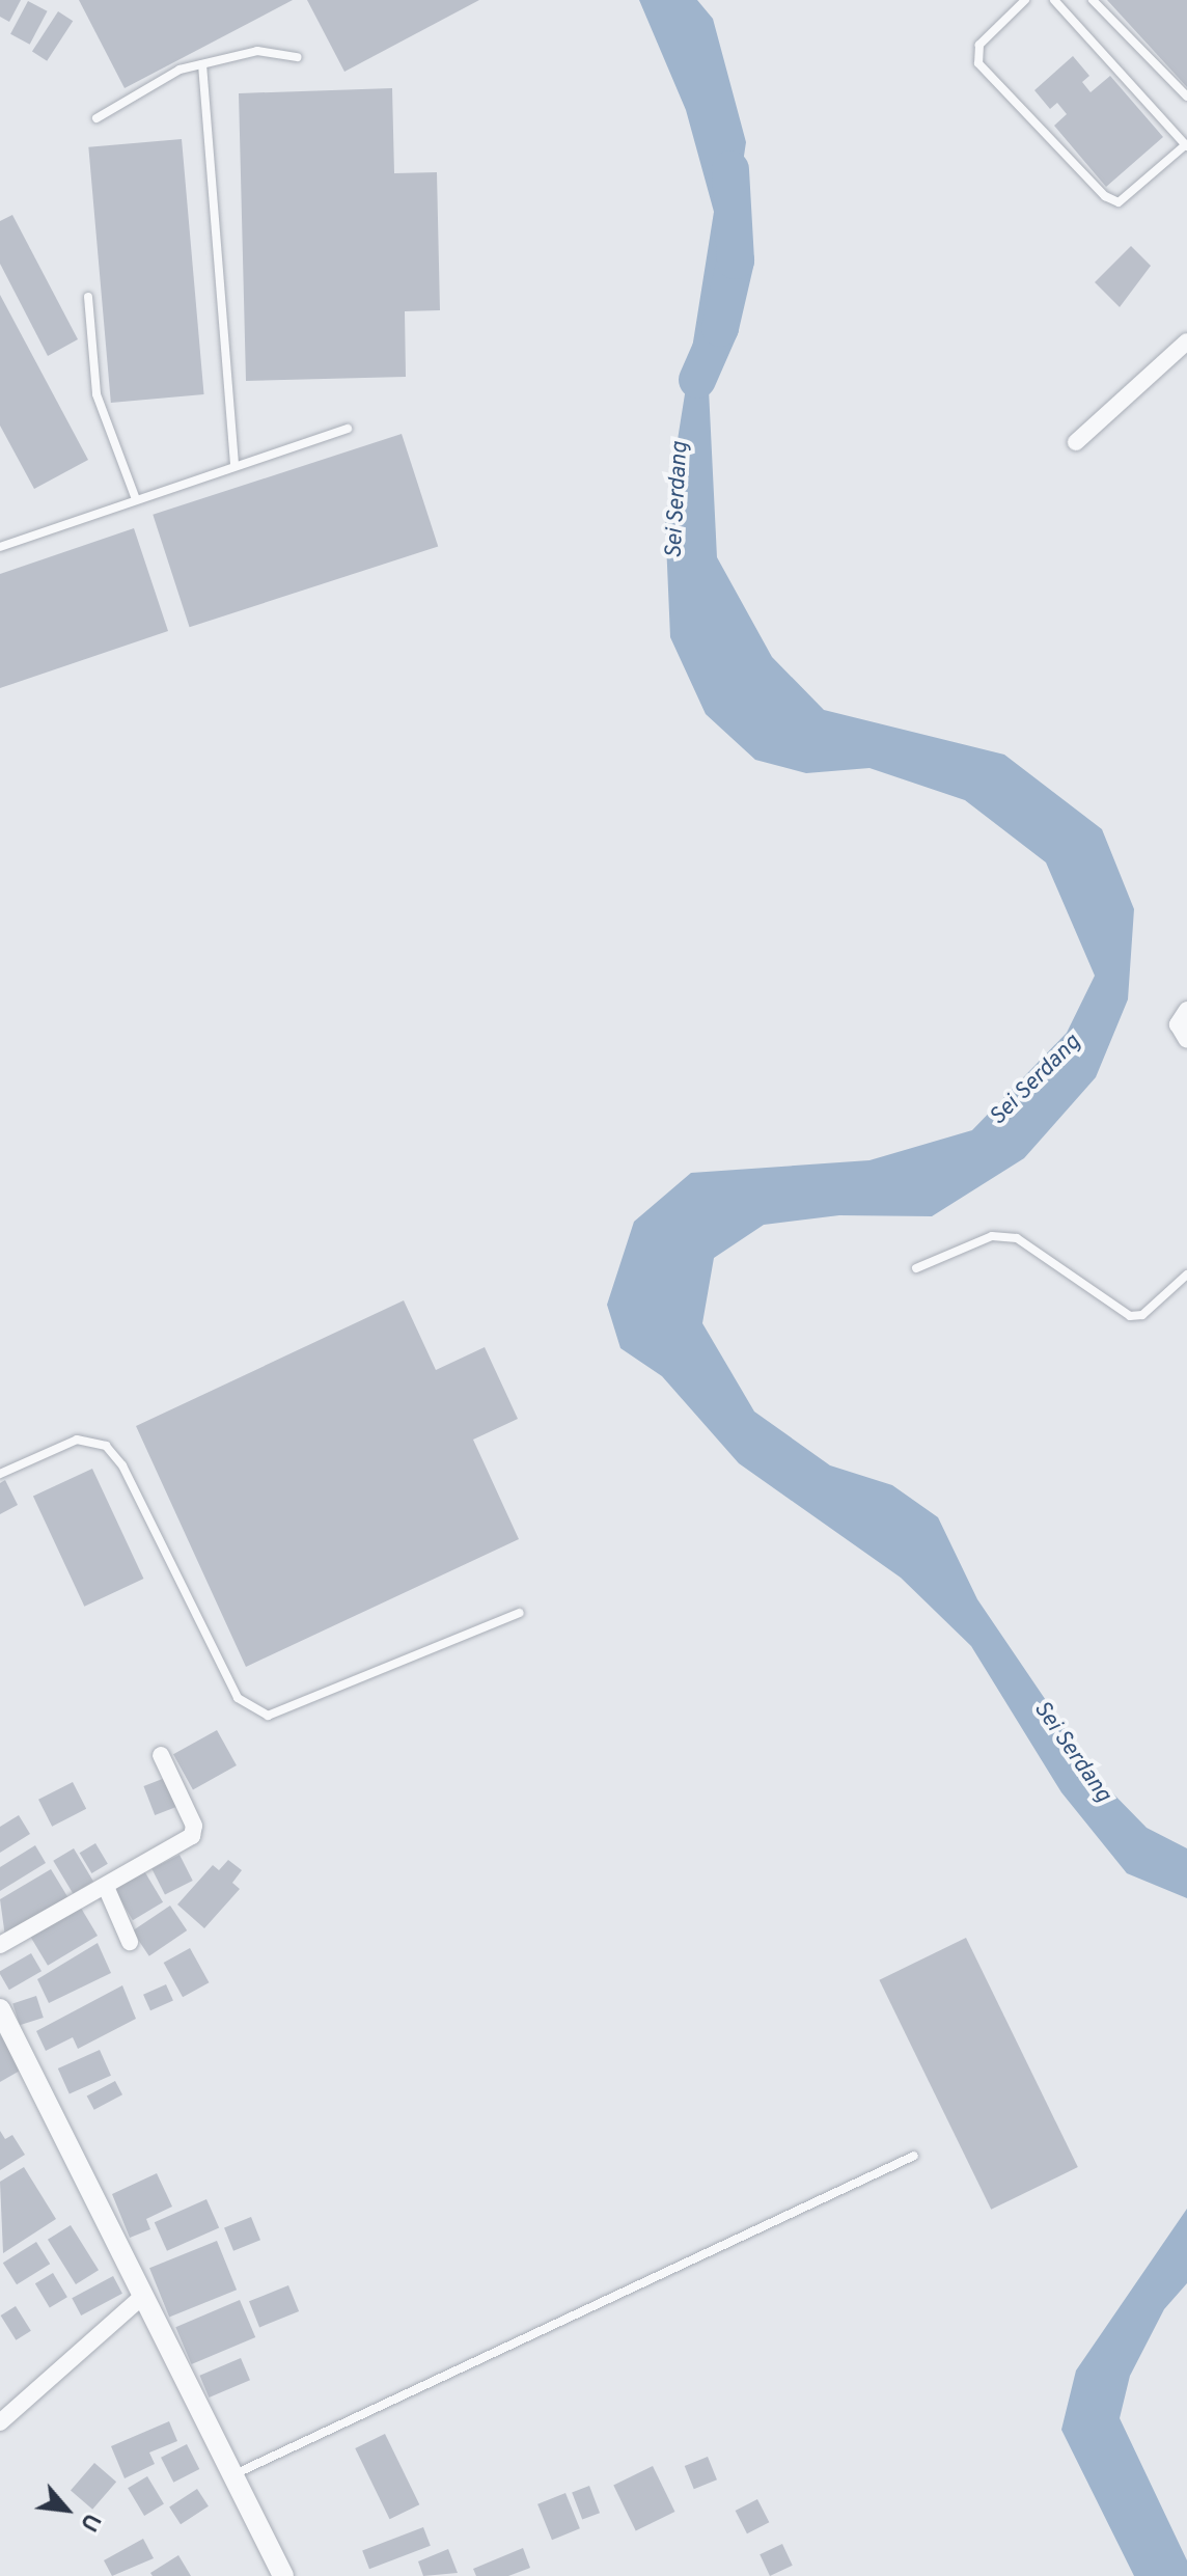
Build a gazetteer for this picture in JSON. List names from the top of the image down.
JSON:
{
  "water": ["Sei Serdang"],
  "north": "bottom right"
}
